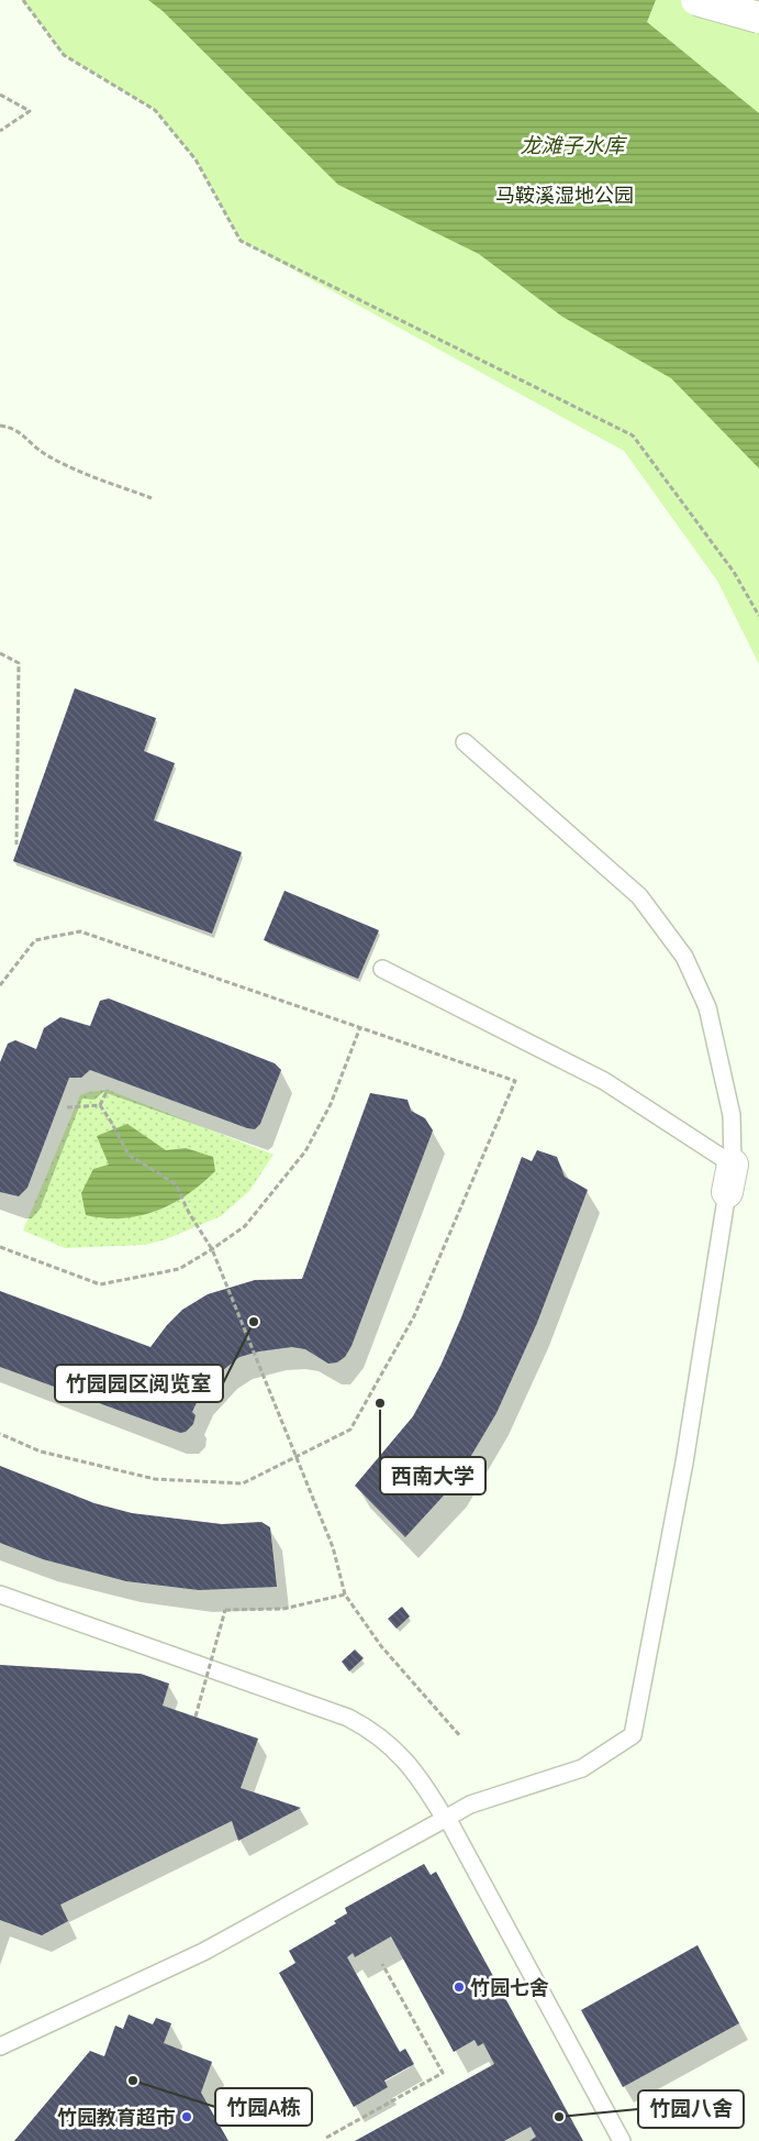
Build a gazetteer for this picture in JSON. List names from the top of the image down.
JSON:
{
  "water": ["龙滩子水库"],
  "parks": ["马鞍溪湿地公园"],
  "places": [
    "竹园园区阅览室",
    "西南大学",
    "竹园七舍",
    "竹园A栋",
    "竹园教育超市",
    "竹园八舍"
  ]
}
